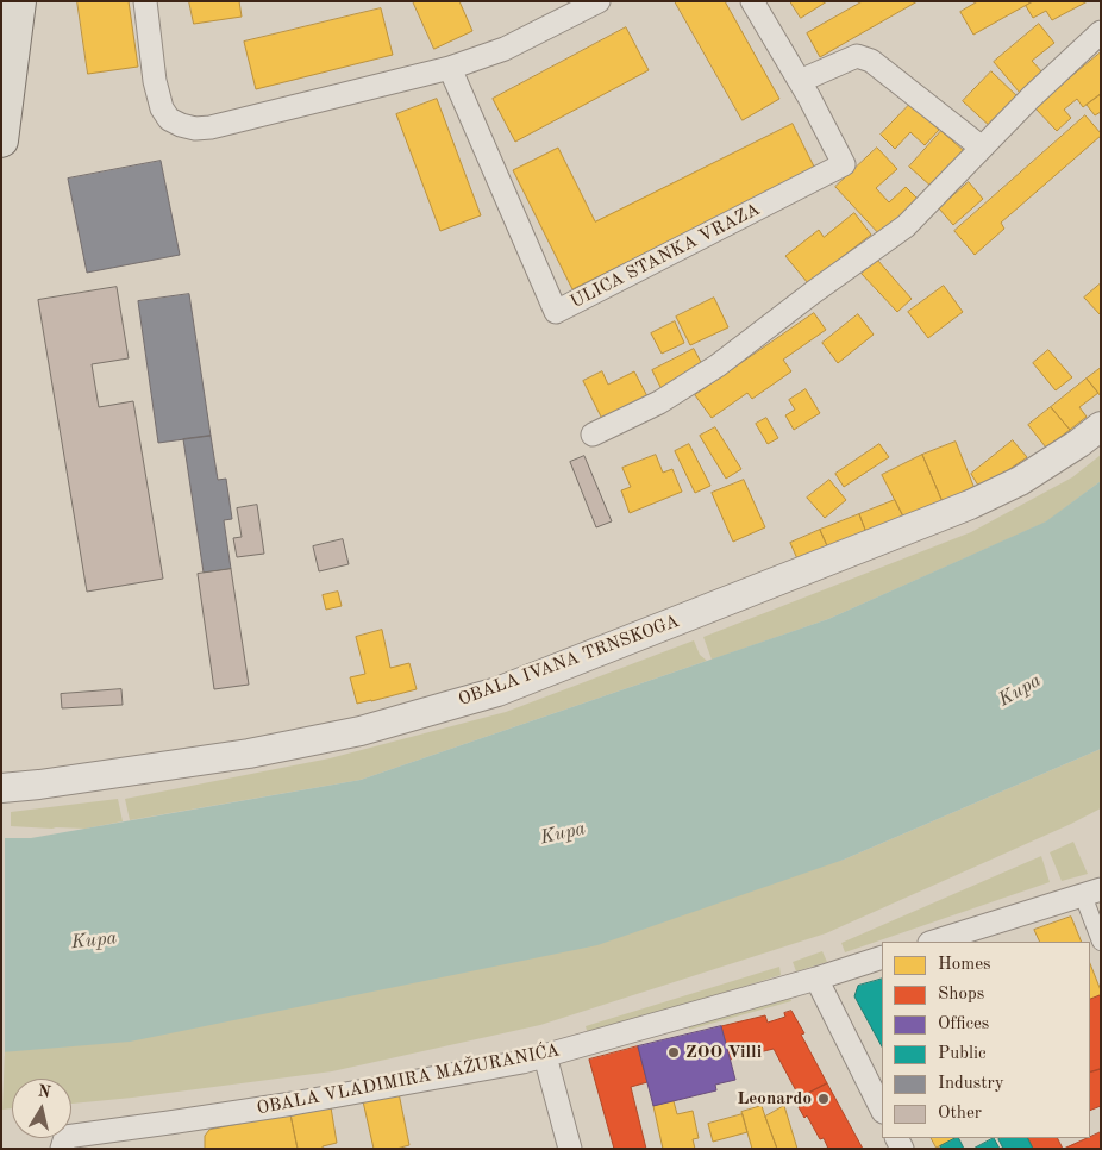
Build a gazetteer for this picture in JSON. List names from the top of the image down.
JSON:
{
  "streets": {
    "street": ["ULICA STANKA VRAZA", "OBALA IVANA TRNSKOGA", "OBALA VLADIMIRA MAŽURANIĆA"]
  },
  "water": ["Kupa"],
  "places": ["ZOO Villi", "Leonardo"],
  "legend": [
    "Homes",
    "Shops",
    "Offices",
    "Public",
    "Industry",
    "Other"
  ],
  "north": "top"
}
